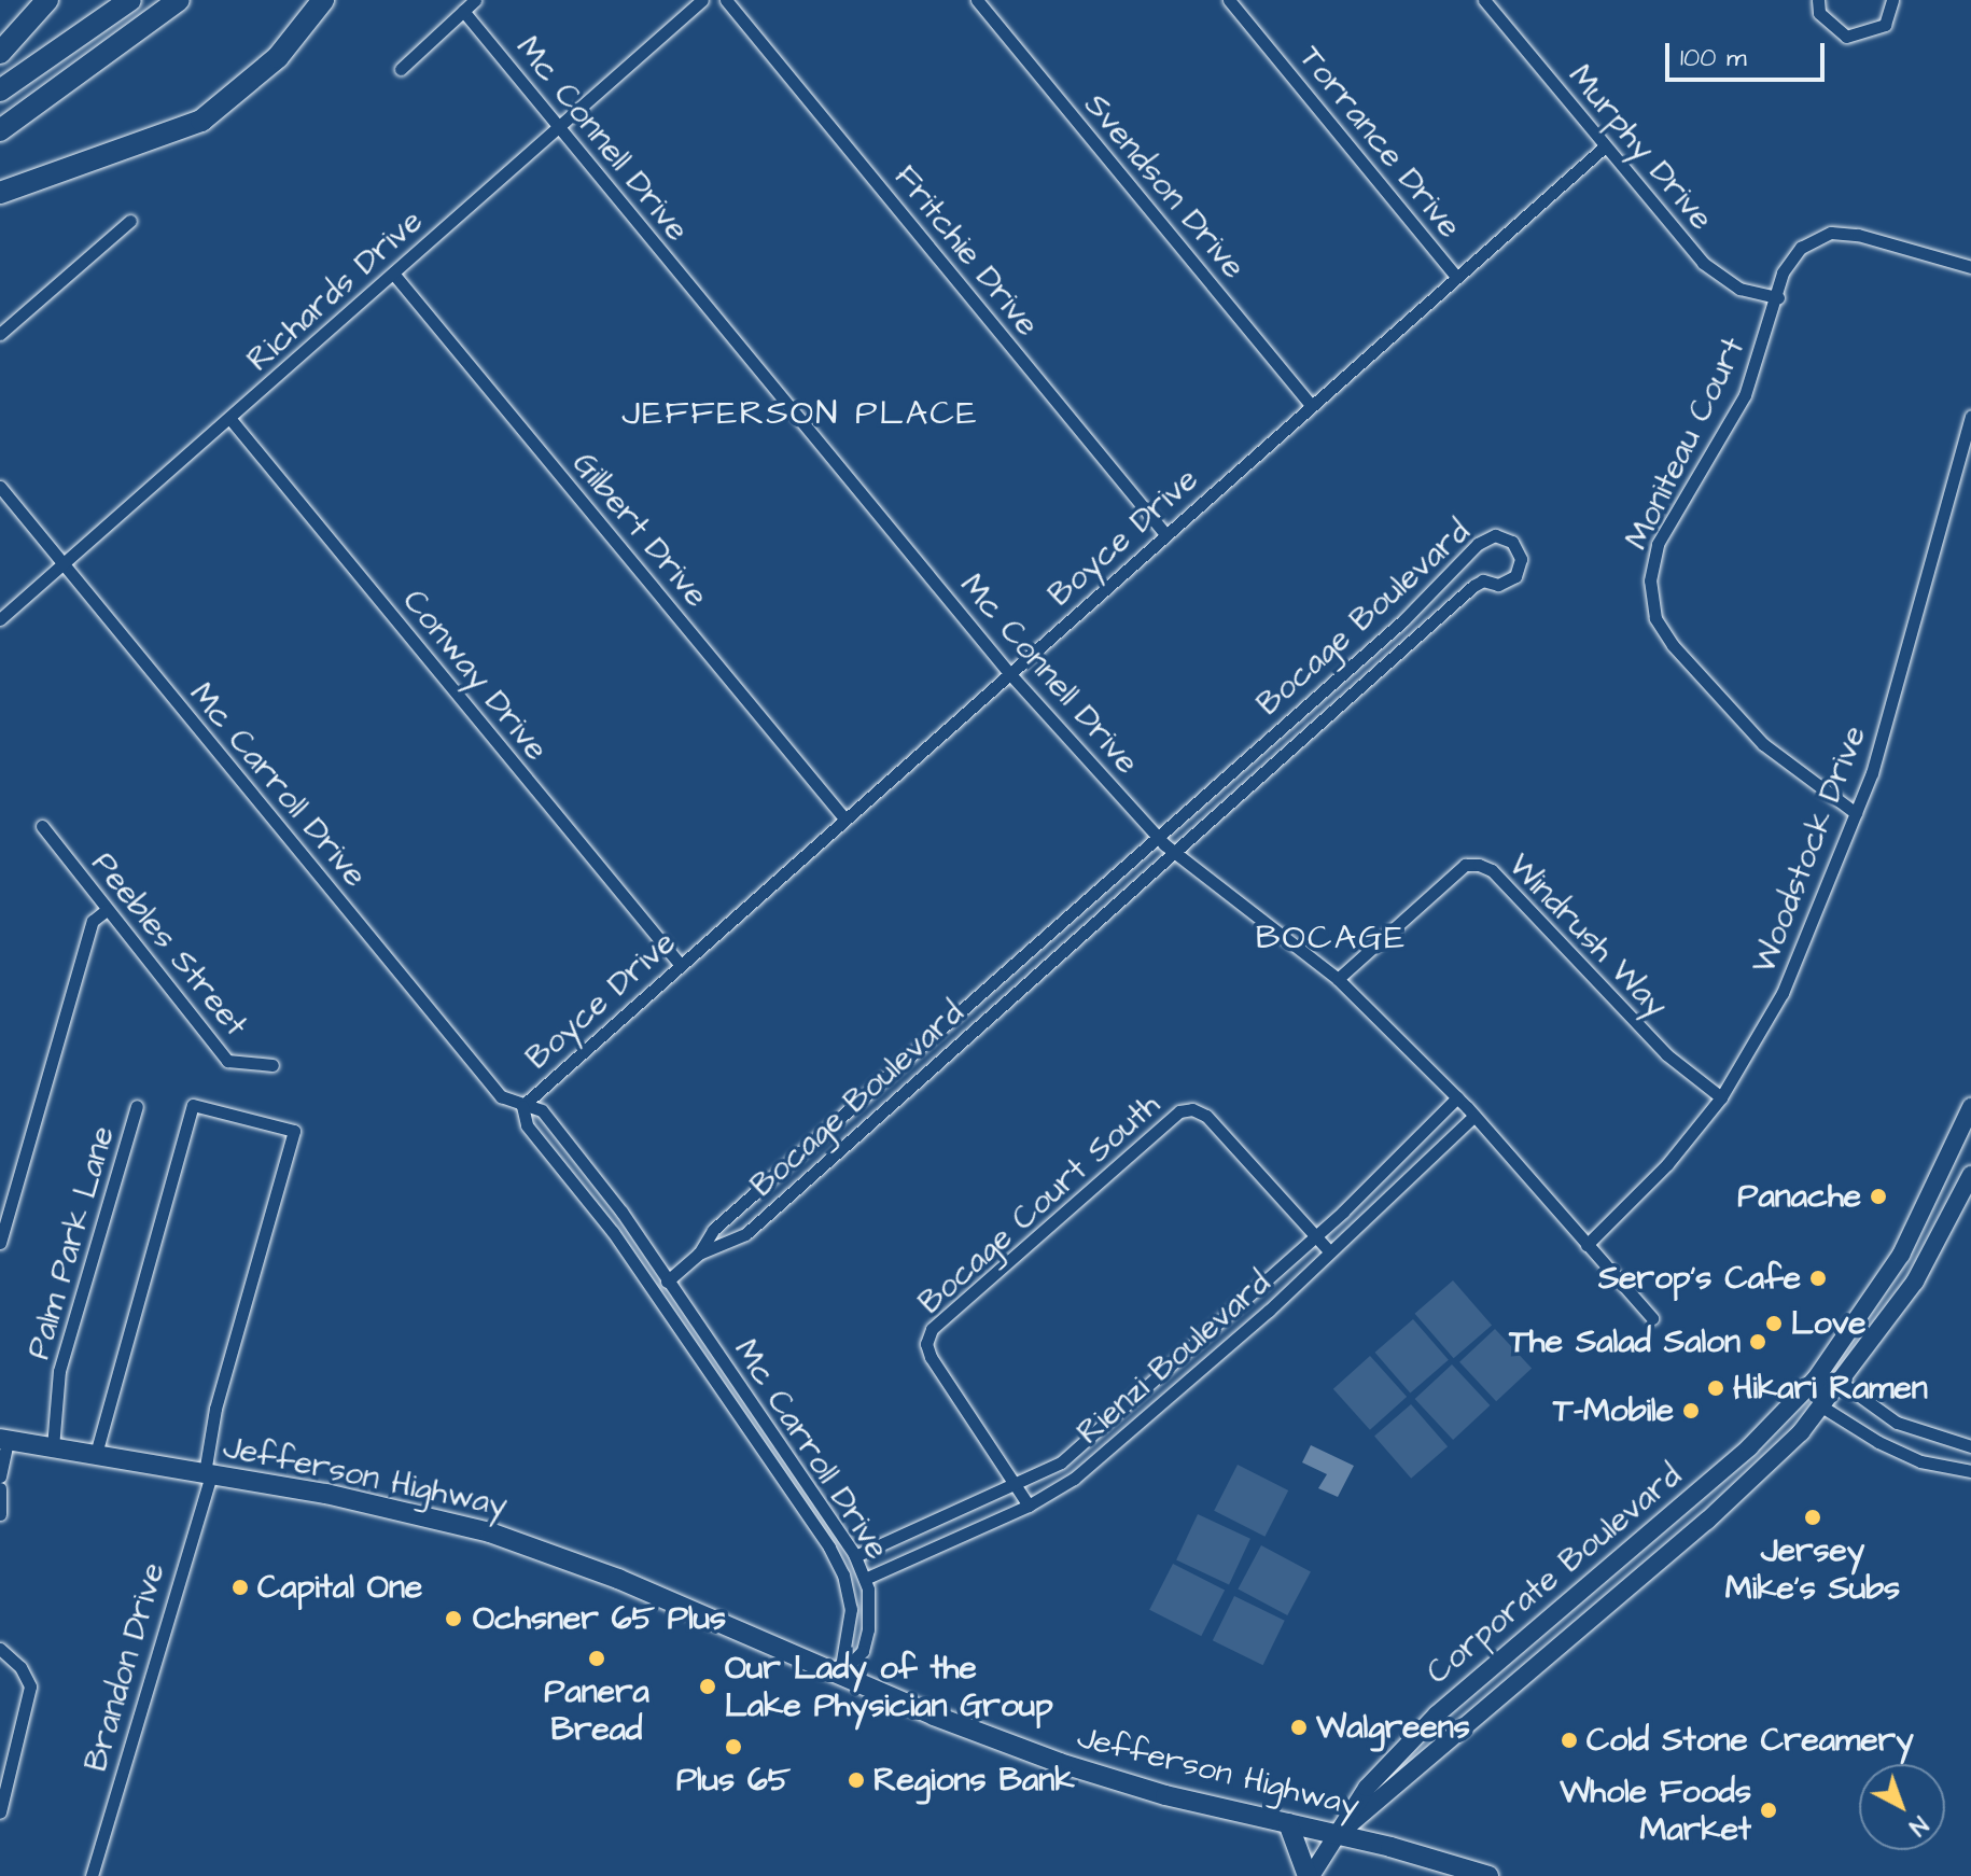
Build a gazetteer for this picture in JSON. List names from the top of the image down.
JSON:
{
  "streets": {
    "main road": ["Jefferson Highway"],
    "street": [
      "Mc Connell Drive",
      "Torrance Drive",
      "Murphy Drive",
      "Svendson Drive",
      "Fritchie Drive",
      "Richards Drive",
      "Moniteau Court",
      "Gilbert Drive",
      "Boyce Drive",
      "Bocage Boulevard",
      "Conway Drive",
      "Mc Carroll Drive",
      "Woodstock Drive",
      "Windrush Way",
      "Peebles Street",
      "Bocage Court South",
      "Palm Park Lane",
      "Rienzi Boulevard",
      "Corporate Boulevard",
      "Brandon Drive"
    ]
  },
  "crossings": [
    ["Mc Connell Drive", "Richards Drive"],
    ["Mc Connell Drive", "Boyce Drive"],
    ["Mc Connell Drive", "Bocage Boulevard"],
    ["Mc Connell Drive", "Woodstock Drive"],
    ["Mc Connell Drive", "Windrush Way"],
    ["Mc Connell Drive", "Rienzi Boulevard"],
    ["Torrance Drive", "Boyce Drive"],
    ["Murphy Drive", "Moniteau Court"],
    ["Murphy Drive", "Boyce Drive"],
    ["Svendson Drive", "Boyce Drive"],
    ["Fritchie Drive", "Boyce Drive"],
    ["Richards Drive", "Gilbert Drive"],
    ["Richards Drive", "Conway Drive"],
    ["Richards Drive", "Mc Carroll Drive"],
    ["Moniteau Court", "Woodstock Drive"],
    ["Gilbert Drive", "Boyce Drive"],
    ["Boyce Drive", "Conway Drive"],
    ["Boyce Drive", "Mc Carroll Drive"],
    ["Bocage Boulevard", "Mc Carroll Drive"],
    ["Mc Carroll Drive", "Rienzi Boulevard"],
    ["Mc Carroll Drive", "Jefferson Highway"],
    ["Woodstock Drive", "Windrush Way"],
    ["Bocage Court South", "Rienzi Boulevard"],
    ["Palm Park Lane", "Jefferson Highway"],
    ["Jefferson Highway", "Corporate Boulevard"],
    ["Jefferson Highway", "Brandon Drive"]
  ],
  "districts": ["JEFFERSON PLACE", "BOCAGE"],
  "places": [
    "Panache",
    "Serop's Cafe",
    "Love",
    "The Salad Salon",
    "Hikari Ramen",
    "T-Mobile",
    "Jersey Mike's Subs",
    "Capital One",
    "Ochsner 65 Plus",
    "Panera Bread",
    "Our Lady of the Lake Physician Group",
    "Walgreens",
    "Cold Stone Creamery",
    "Plus 65",
    "Regions Bank",
    "Whole Foods Market"
  ],
  "scale_bar": "100 m",
  "north": "bottom right"
}
